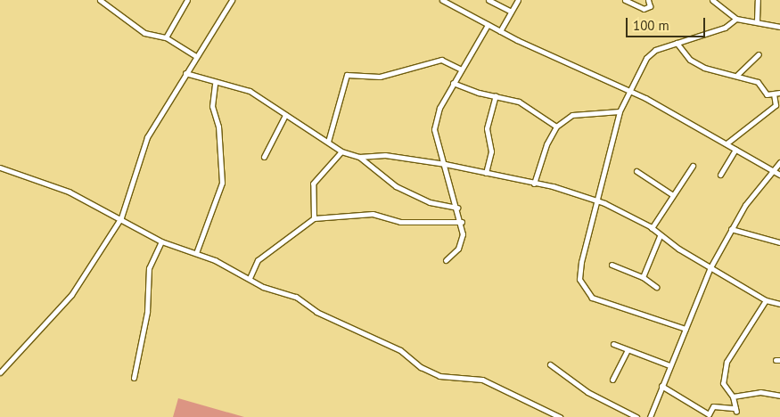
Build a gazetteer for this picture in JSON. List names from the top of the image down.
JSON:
{
  "scale_bar": "100 m"
}
